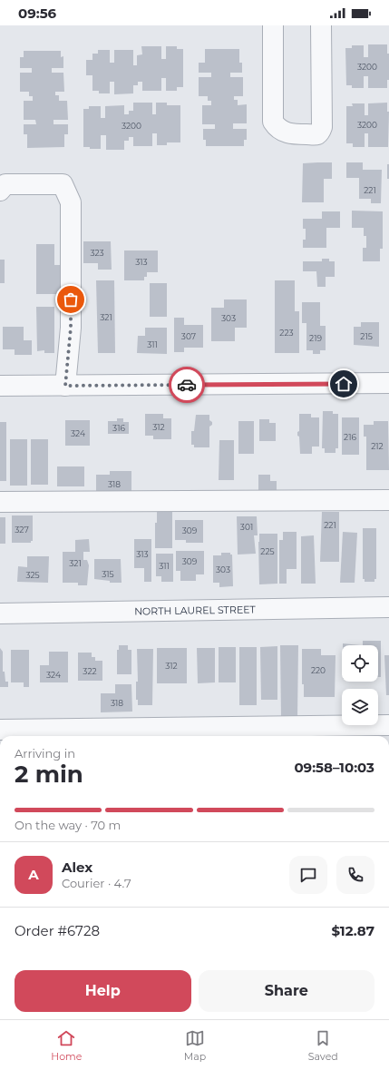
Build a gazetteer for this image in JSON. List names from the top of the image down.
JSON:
{
  "streets": {
    "street": ["NORTH LAUREL STREET"]
  },
  "house_numbers": [
    "3200",
    "3200",
    "3200",
    "221",
    "323",
    "313",
    "321",
    "303",
    "223",
    "307",
    "215",
    "219",
    "311",
    "312",
    "316",
    "324",
    "216",
    "212",
    "318",
    "221",
    "301",
    "327",
    "309",
    "225",
    "313",
    "309",
    "321",
    "311",
    "303",
    "315",
    "325",
    "312",
    "220",
    "322",
    "324",
    "318"
  ],
  "page": {
    "status": "09:56",
    "heading": ["2 min", "Arriving in", "09:58–10:03"],
    "panel": [
      "Alex",
      "Courier · 4.7",
      "Order #6728",
      "$12.87"
    ],
    "bar": "On the way · 70 m",
    "round": "A",
    "buttons": ["Help", "Share"],
    "tabs": ["Home", "Map", "Saved"]
  }
}
